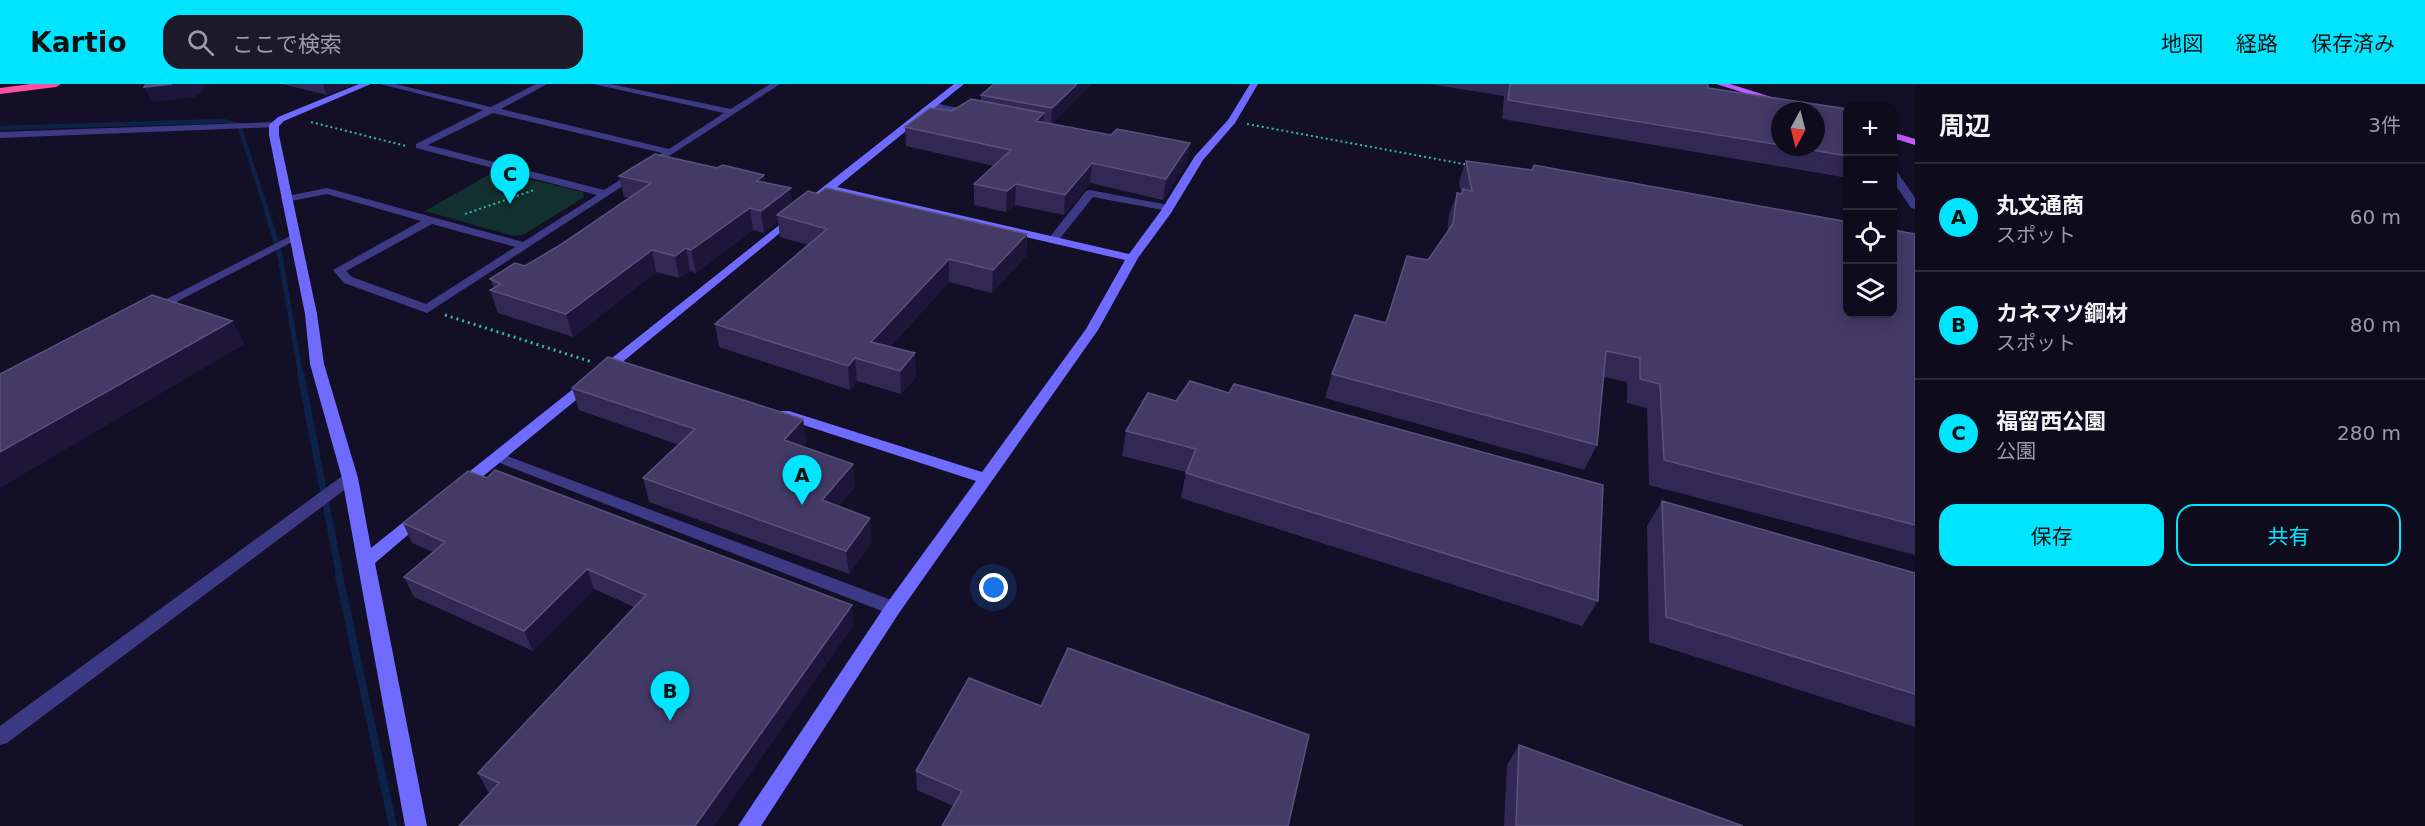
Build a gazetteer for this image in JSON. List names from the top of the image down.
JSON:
{
  "north": "bottom",
  "page": {
    "header": "Kartio",
    "search": "ここで検索",
    "nav": ["地図", "経路", "保存済み"],
    "heading": ["周辺", "3件"],
    "map_buttons": ["+", "−"],
    "pins": ["C", "A", "B"],
    "list": [
      {
        "mark": "A",
        "name": "丸文通商",
        "note": "スポット",
        "value": "60 m"
      },
      {
        "mark": "B",
        "name": "カネマツ鋼材",
        "note": "スポット",
        "value": "80 m"
      },
      {
        "mark": "C",
        "name": "福留西公園",
        "note": "公園",
        "value": "280 m"
      }
    ],
    "buttons": ["保存", "共有"]
  }
}
